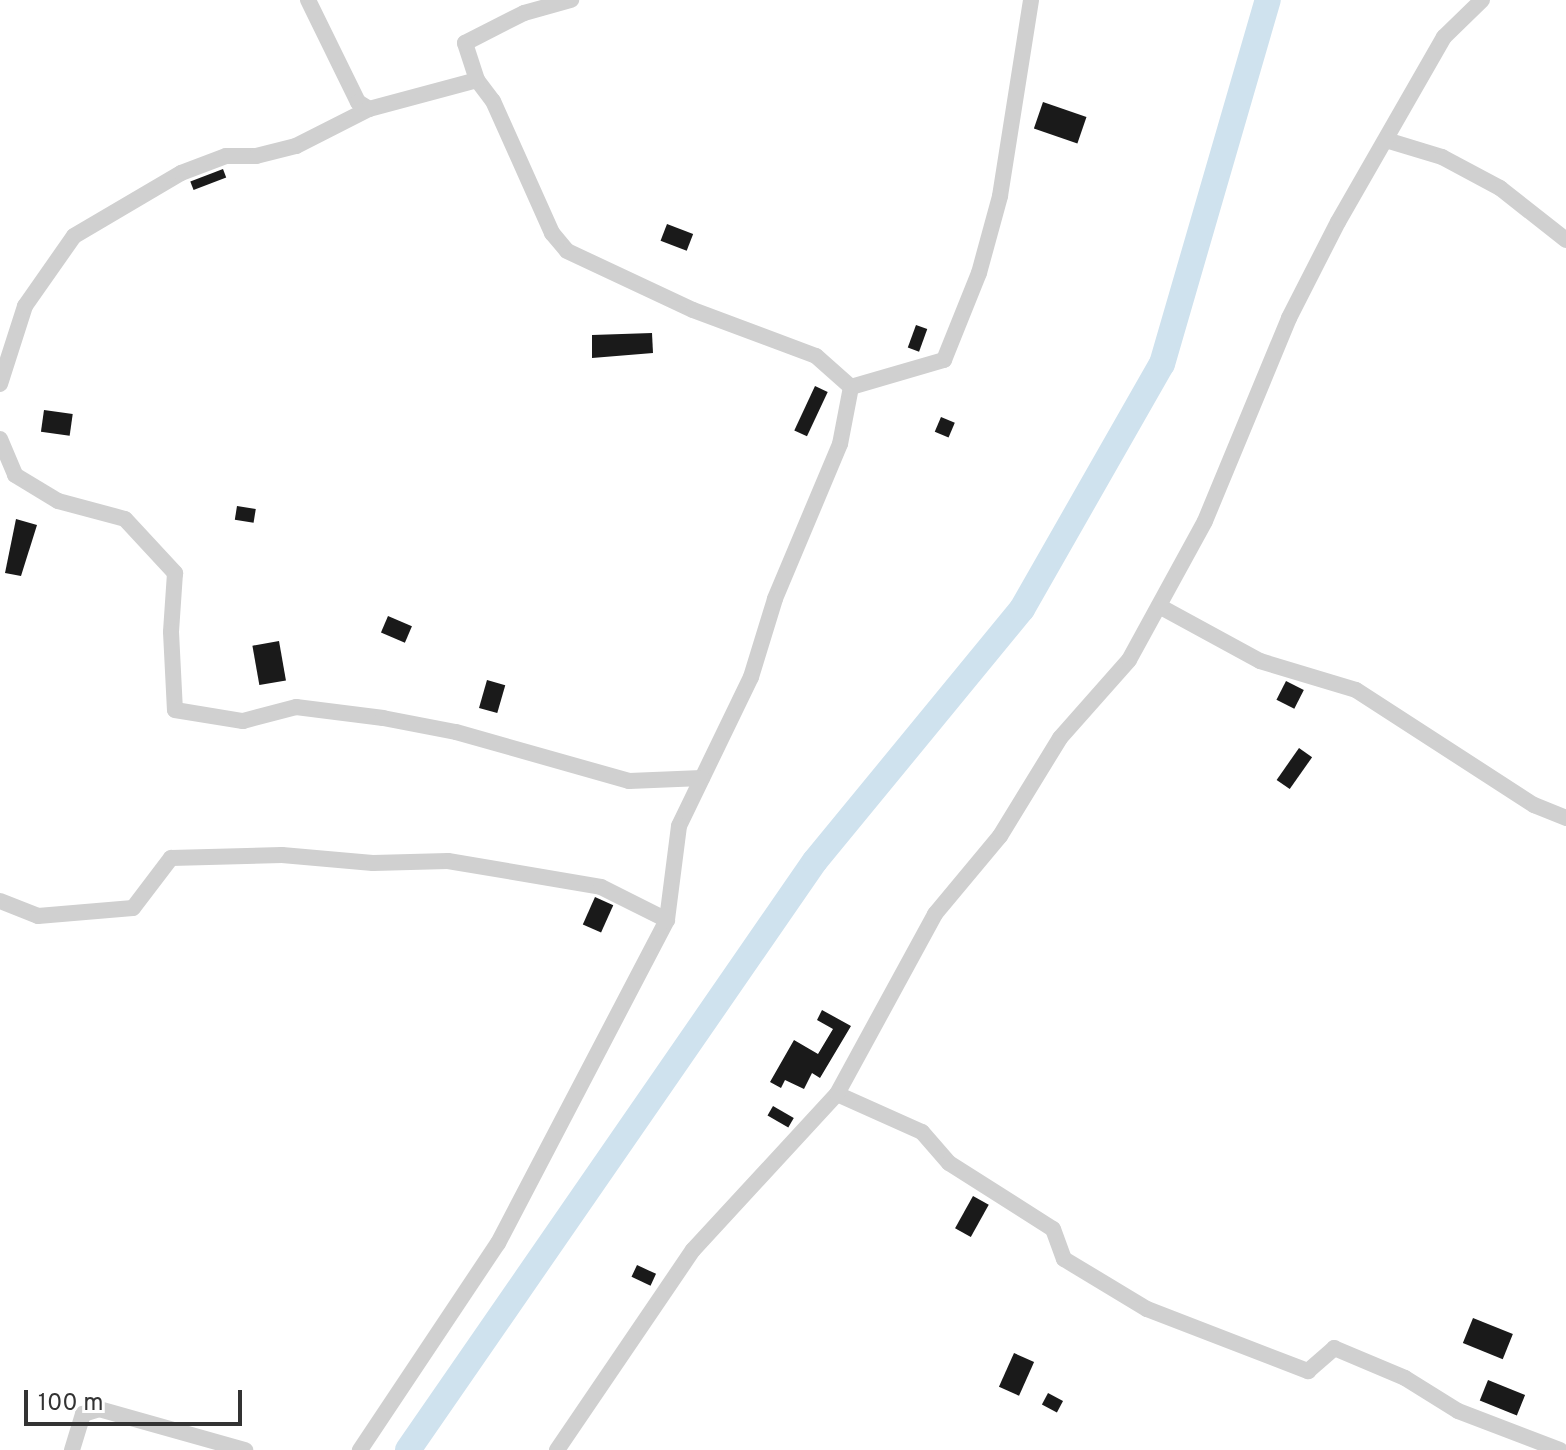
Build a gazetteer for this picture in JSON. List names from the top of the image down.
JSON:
{
  "scale_bar": "100 m"
}
